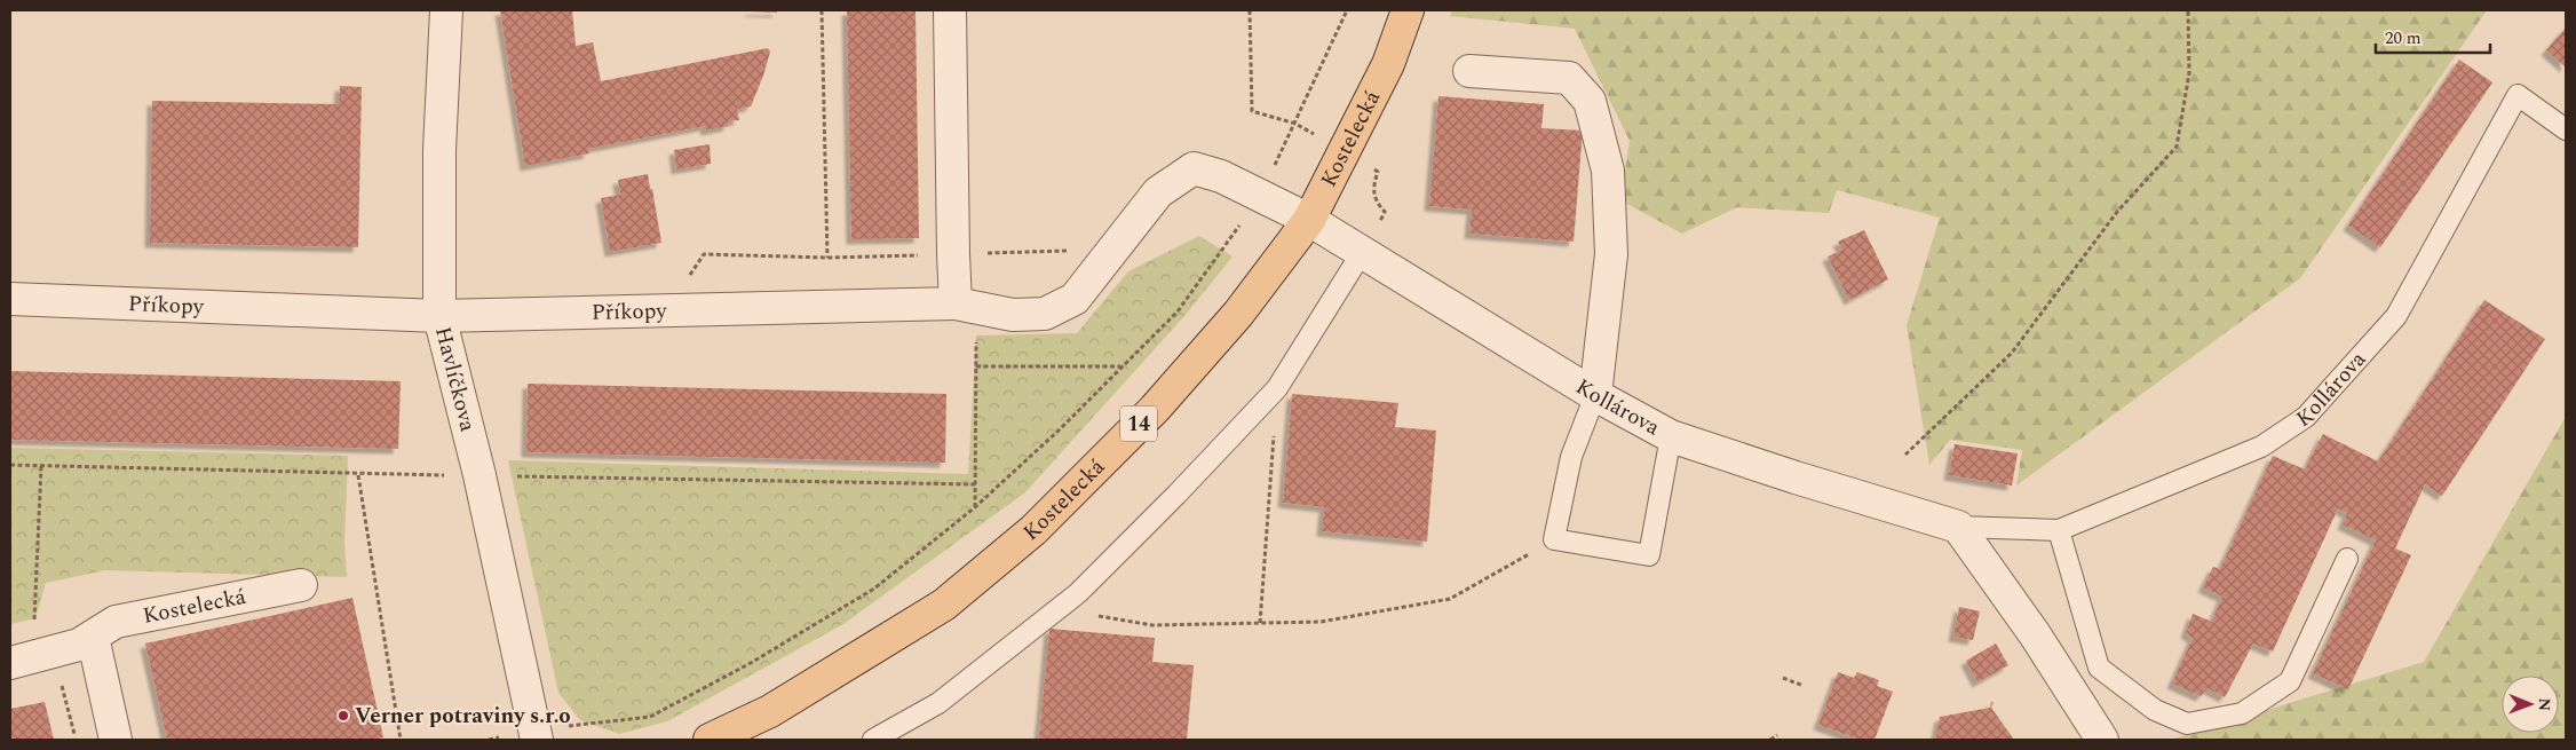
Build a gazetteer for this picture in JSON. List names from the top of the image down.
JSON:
{
  "streets": {
    "main road": ["Kostelecká", "14"],
    "street": ["Příkopy", "Havlíčkova", "Kollárova"]
  },
  "crossings": [
    ["Kostelecká", "Kollárova"],
    ["Příkopy", "Havlíčkova"],
    ["Příkopy", "Kollárova"]
  ],
  "places": ["Verner potraviny s.r.o"],
  "scale_bar": "20 m",
  "north": "right"
}
